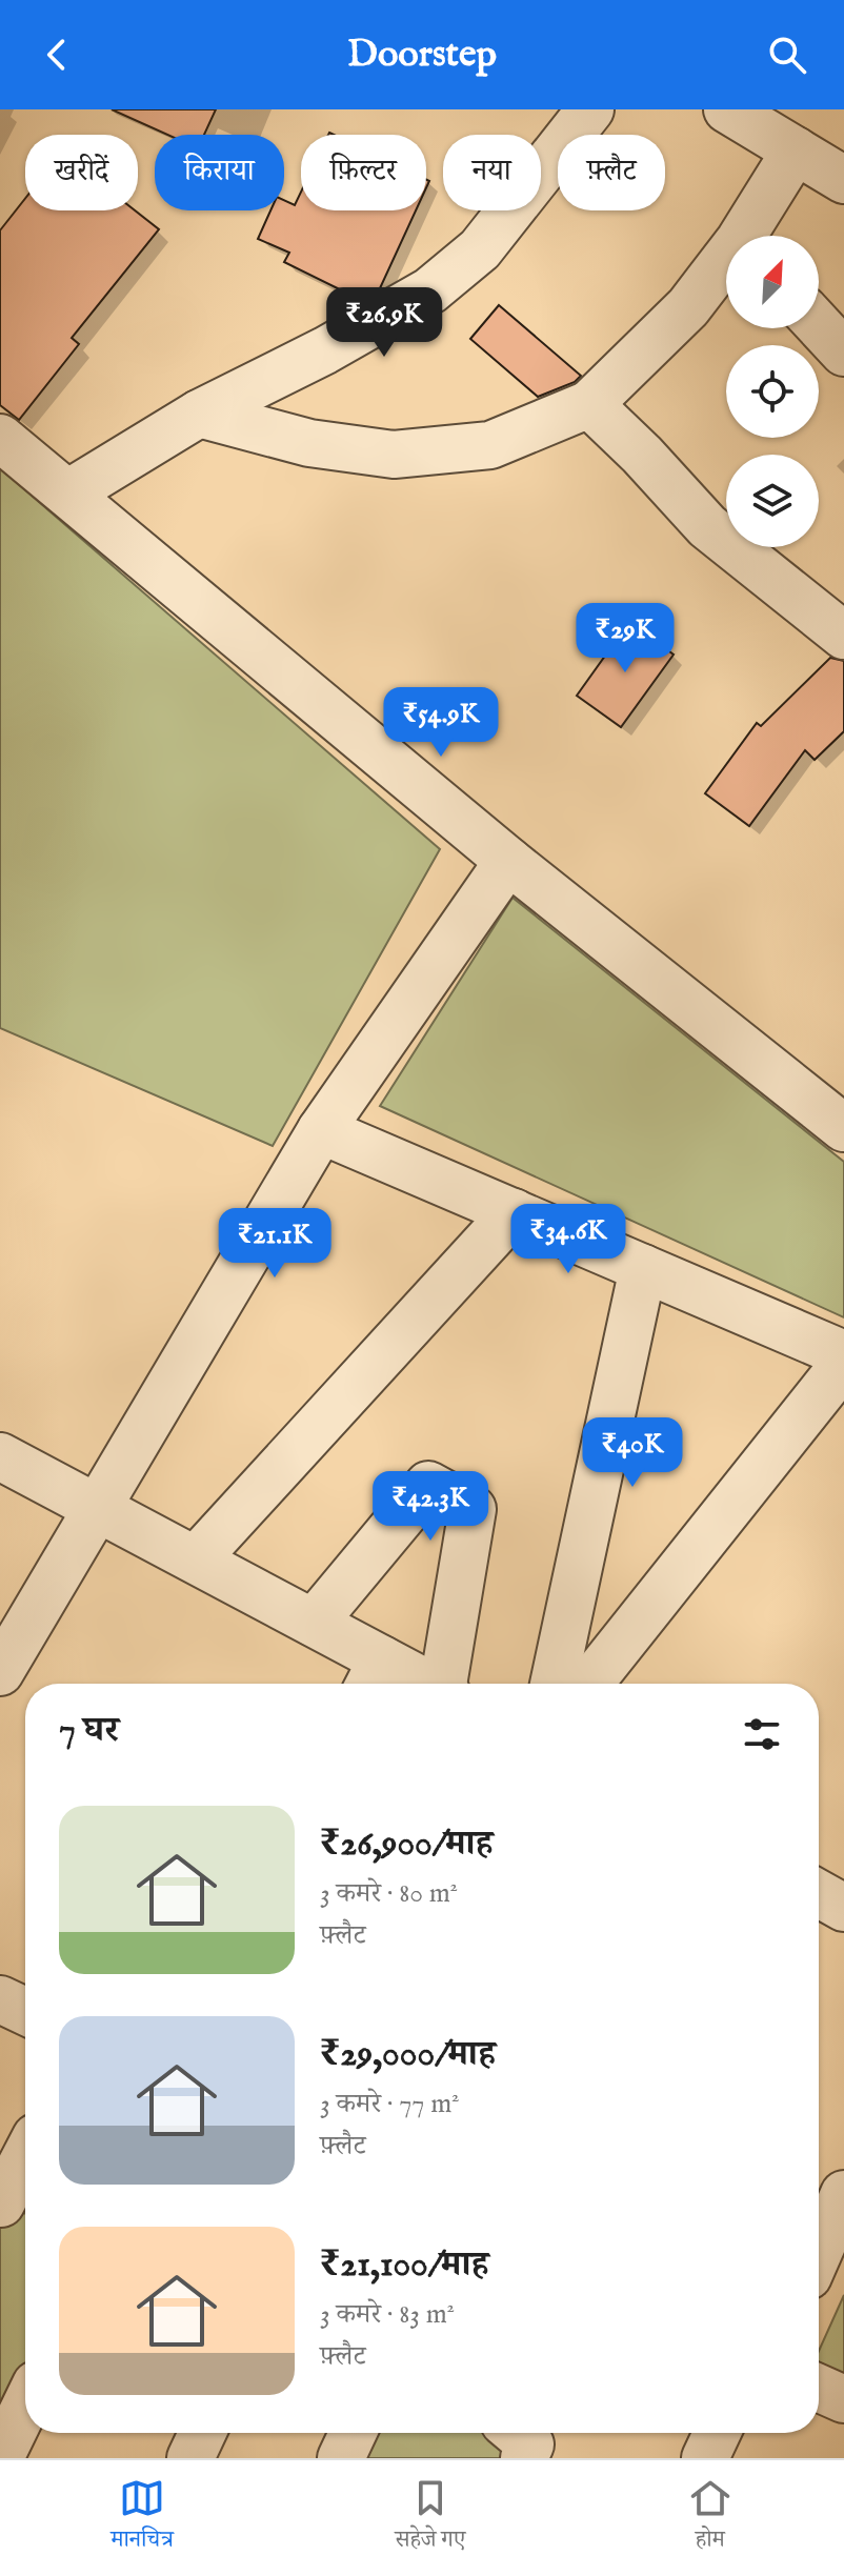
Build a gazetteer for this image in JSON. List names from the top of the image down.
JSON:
{
  "north": "top right",
  "page": {
    "header": "Doorstep",
    "chip": [
      "खरीदें",
      "किराया",
      "फ़िल्टर",
      "नया",
      "फ़्लैट"
    ],
    "price": [
      "₹26.9K",
      "₹29K",
      "₹54.9K",
      "₹34.6K",
      "₹21.1K",
      "₹40K",
      "₹42.3K"
    ],
    "heading": "7 घर",
    "list": [
      {
        "name": "₹26,900/माह",
        "note": "3 कमरे · 80 m² · फ़्लैट"
      },
      {
        "name": "₹29,000/माह",
        "note": "3 कमरे · 77 m² · फ़्लैट"
      },
      {
        "name": "₹21,100/माह",
        "note": "3 कमरे · 83 m² · फ़्लैट"
      }
    ],
    "tabs": ["मानचित्र", "सहेजे गए", "होम"]
  }
}
